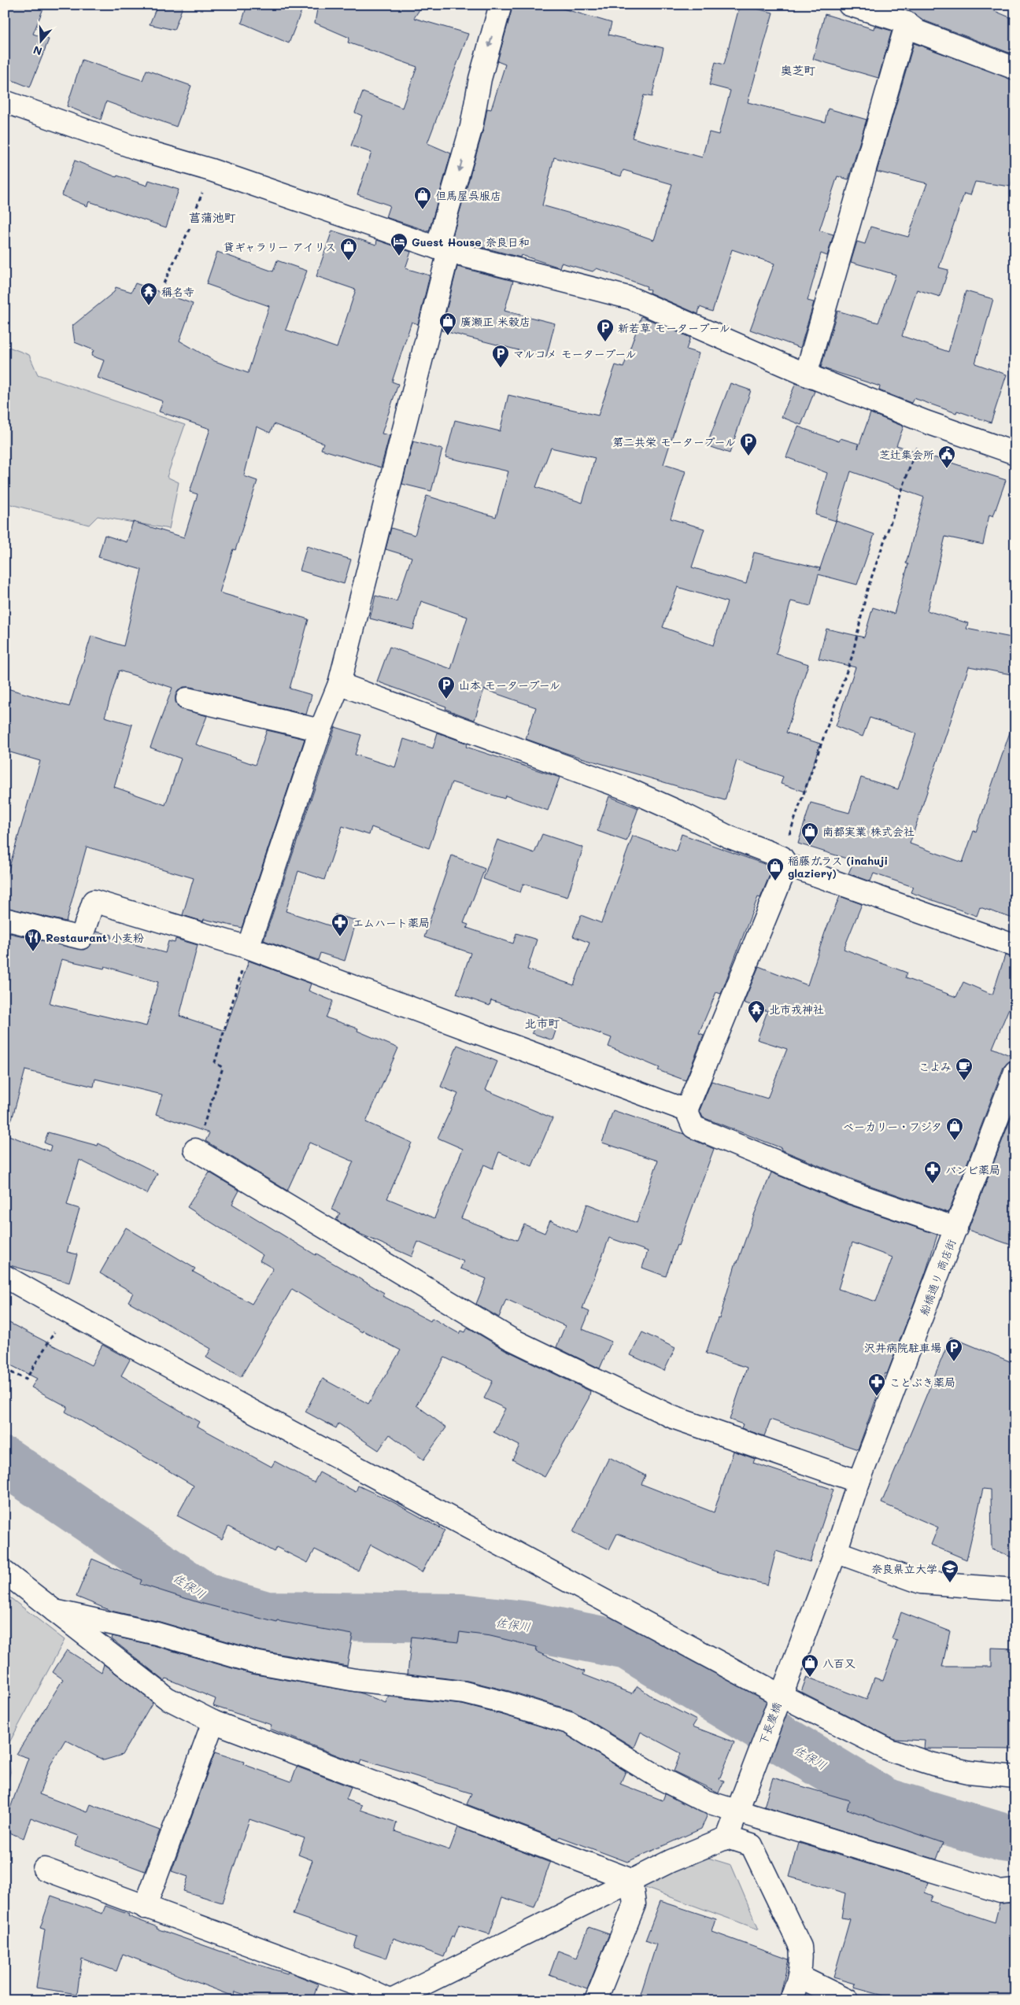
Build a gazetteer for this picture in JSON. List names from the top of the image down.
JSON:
{
  "streets": {
    "street": ["船橋通り 商店街", "下長慶橋"]
  },
  "crossings": [
    ["船橋通り 商店街", "下長慶橋"]
  ],
  "districts": ["奥芝町", "菖蒲池町", "北市町"],
  "water": ["佐保川"],
  "places": {
    "shop": [
      "但馬屋呉服店",
      "貸ギャラリー アイリス",
      "廣瀬正 米穀店",
      "南都実業 株式会社",
      "稲藤ガラス (inahuji glaziery)",
      "ベーカリー・フジタ",
      "八百又"
    ],
    "hotel": ["Guest House 奈良日和"],
    "temple": ["稱名寺", "北市戎神社"],
    "parking": [
      "新若草 モータープール",
      "マルコメ モータープール",
      "第二共栄 モータープール",
      "山本 モータープール",
      "沢井病院駐車場"
    ],
    "public building": ["芝辻集会所"],
    "pharmacy": ["エムハート薬局", "バンビ薬局", "ことぶき薬局"],
    "restaurant": ["Restaurant 小麦粉"],
    "cafe": ["こよみ"],
    "school or university": ["奈良県立大学"]
  },
  "north": "bottom"
}
